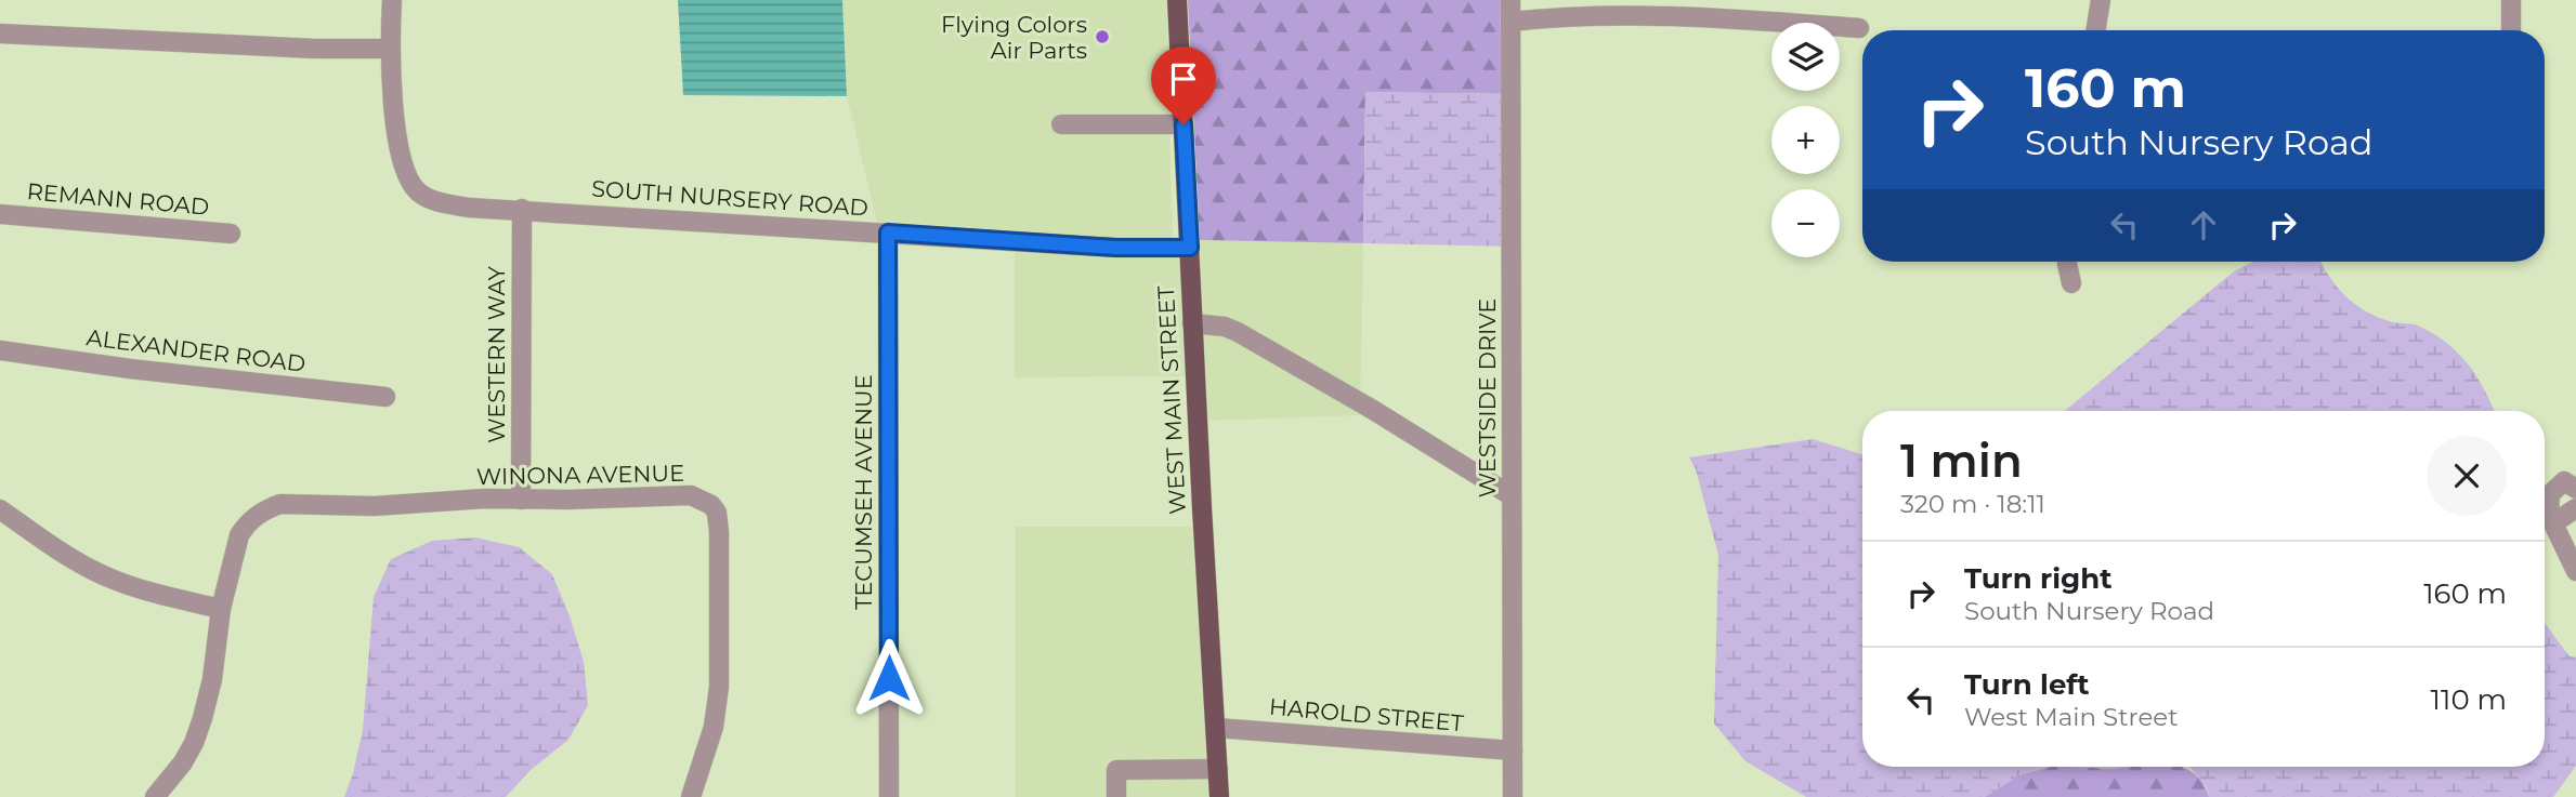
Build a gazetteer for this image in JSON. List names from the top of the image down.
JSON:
{
  "streets": {
    "main road": ["WEST MAIN STREET"],
    "street": [
      "SOUTH NURSERY ROAD",
      "REMANN ROAD",
      "ALEXANDER ROAD",
      "WESTERN WAY",
      "WESTSIDE DRIVE",
      "WINONA AVENUE",
      "TECUMSEH AVENUE",
      "HAROLD STREET"
    ]
  },
  "crossings": [
    ["SOUTH NURSERY ROAD", "WESTERN WAY"],
    ["SOUTH NURSERY ROAD", "WEST MAIN STREET"],
    ["SOUTH NURSERY ROAD", "TECUMSEH AVENUE"],
    ["WESTERN WAY", "WINONA AVENUE"],
    ["WESTSIDE DRIVE", "HAROLD STREET"],
    ["WEST MAIN STREET", "HAROLD STREET"]
  ],
  "places": ["Flying Colors Air Parts"],
  "page": {
    "map_buttons": ["+", "−"],
    "turn": ["160 m", "South Nursery Road"],
    "heading": ["1 min", "320 m · 18:11"],
    "list": [
      {
        "name": "Turn right",
        "note": "South Nursery Road",
        "value": "160 m"
      },
      {
        "name": "Turn left",
        "note": "West Main Street",
        "value": "110 m"
      }
    ]
  }
}
